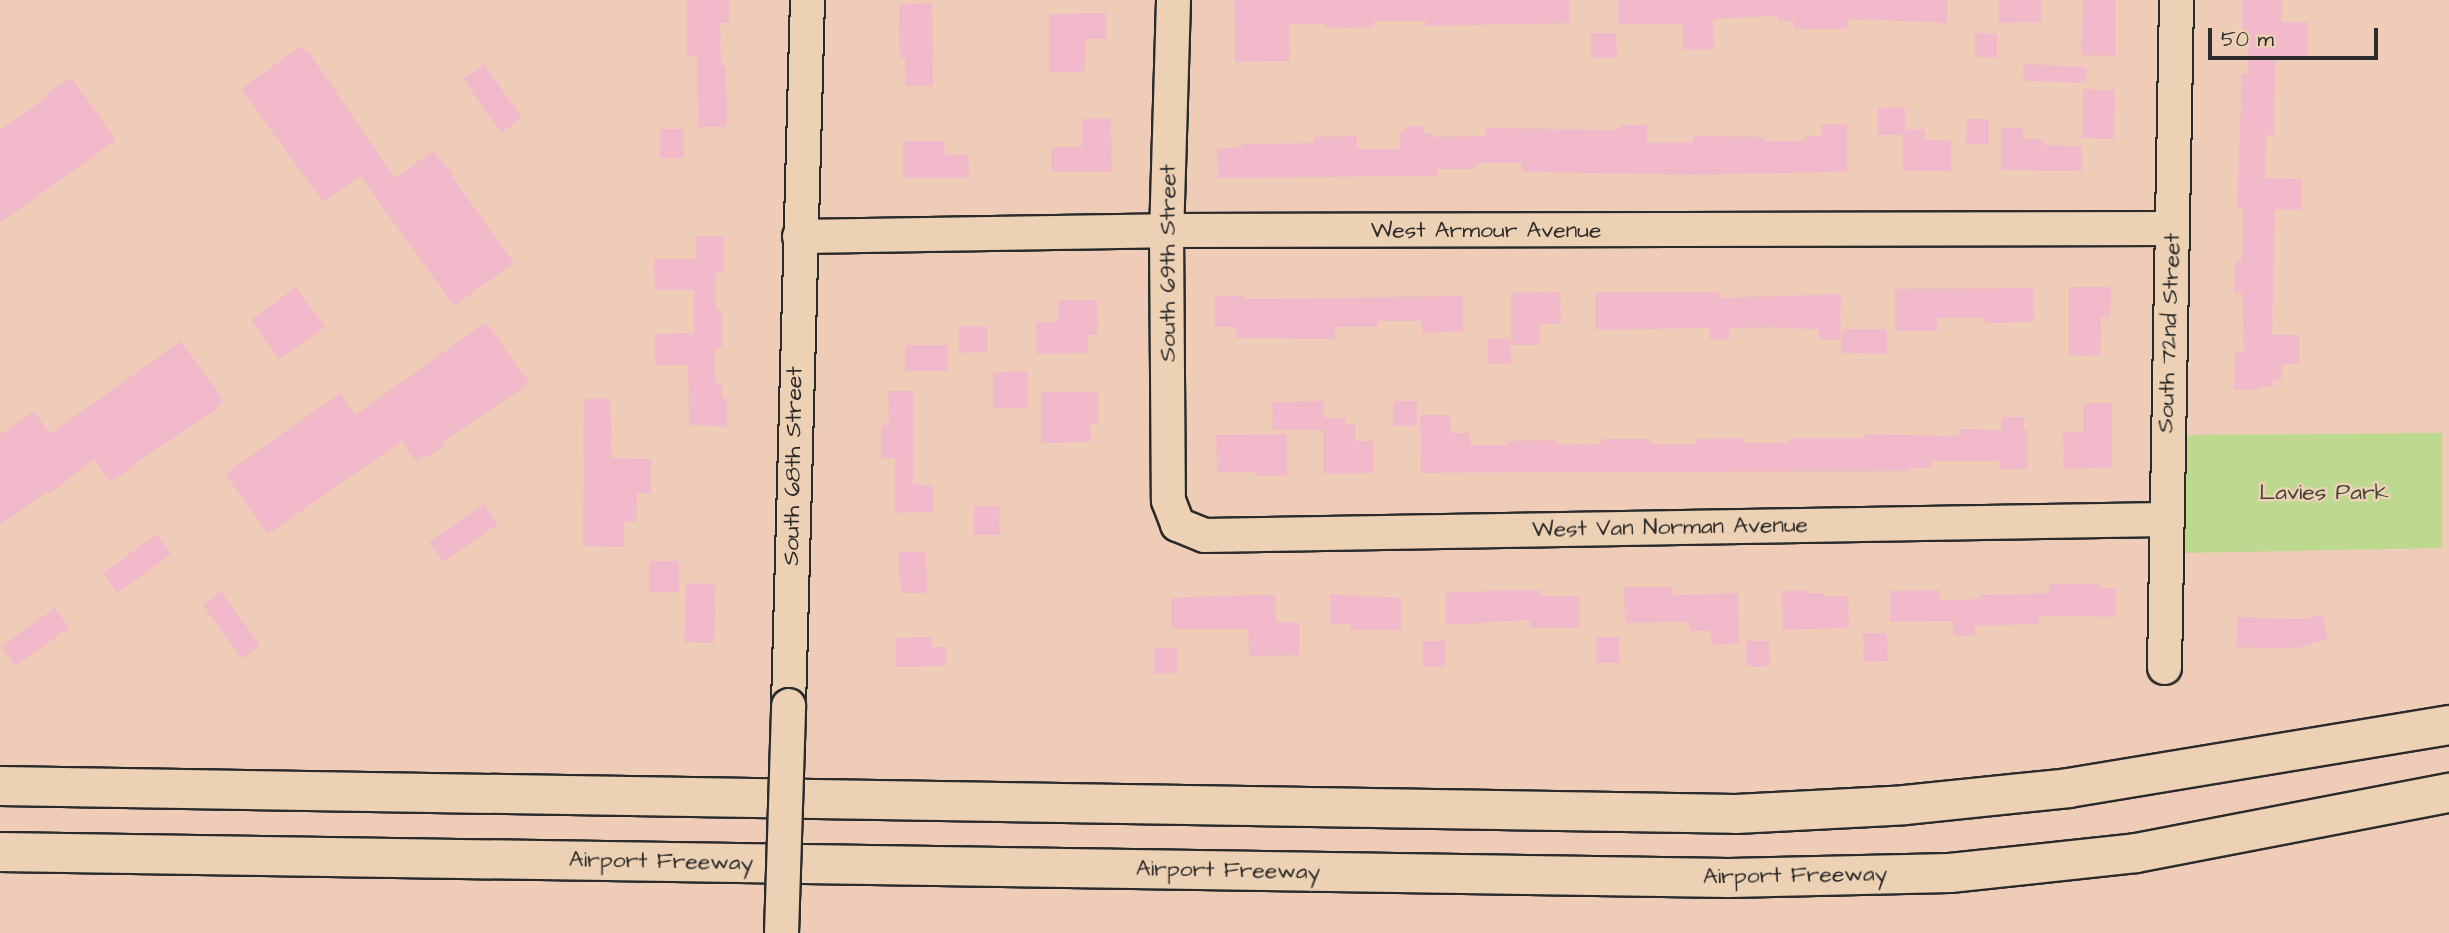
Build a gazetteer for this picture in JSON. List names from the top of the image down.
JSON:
{
  "streets": {
    "highway": ["Airport Freeway"],
    "street": [
      "West Armour Avenue",
      "South 69th Street",
      "South 72nd Street",
      "South 68th Street",
      "West Van Norman Avenue"
    ]
  },
  "crossings": [
    ["West Armour Avenue", "South 69th Street"],
    ["West Armour Avenue", "South 72nd Street"],
    ["West Armour Avenue", "South 68th Street"],
    ["South 69th Street", "West Van Norman Avenue"],
    ["South 72nd Street", "West Van Norman Avenue"]
  ],
  "parks": ["Lavies Park"],
  "scale_bar": "50 m"
}
